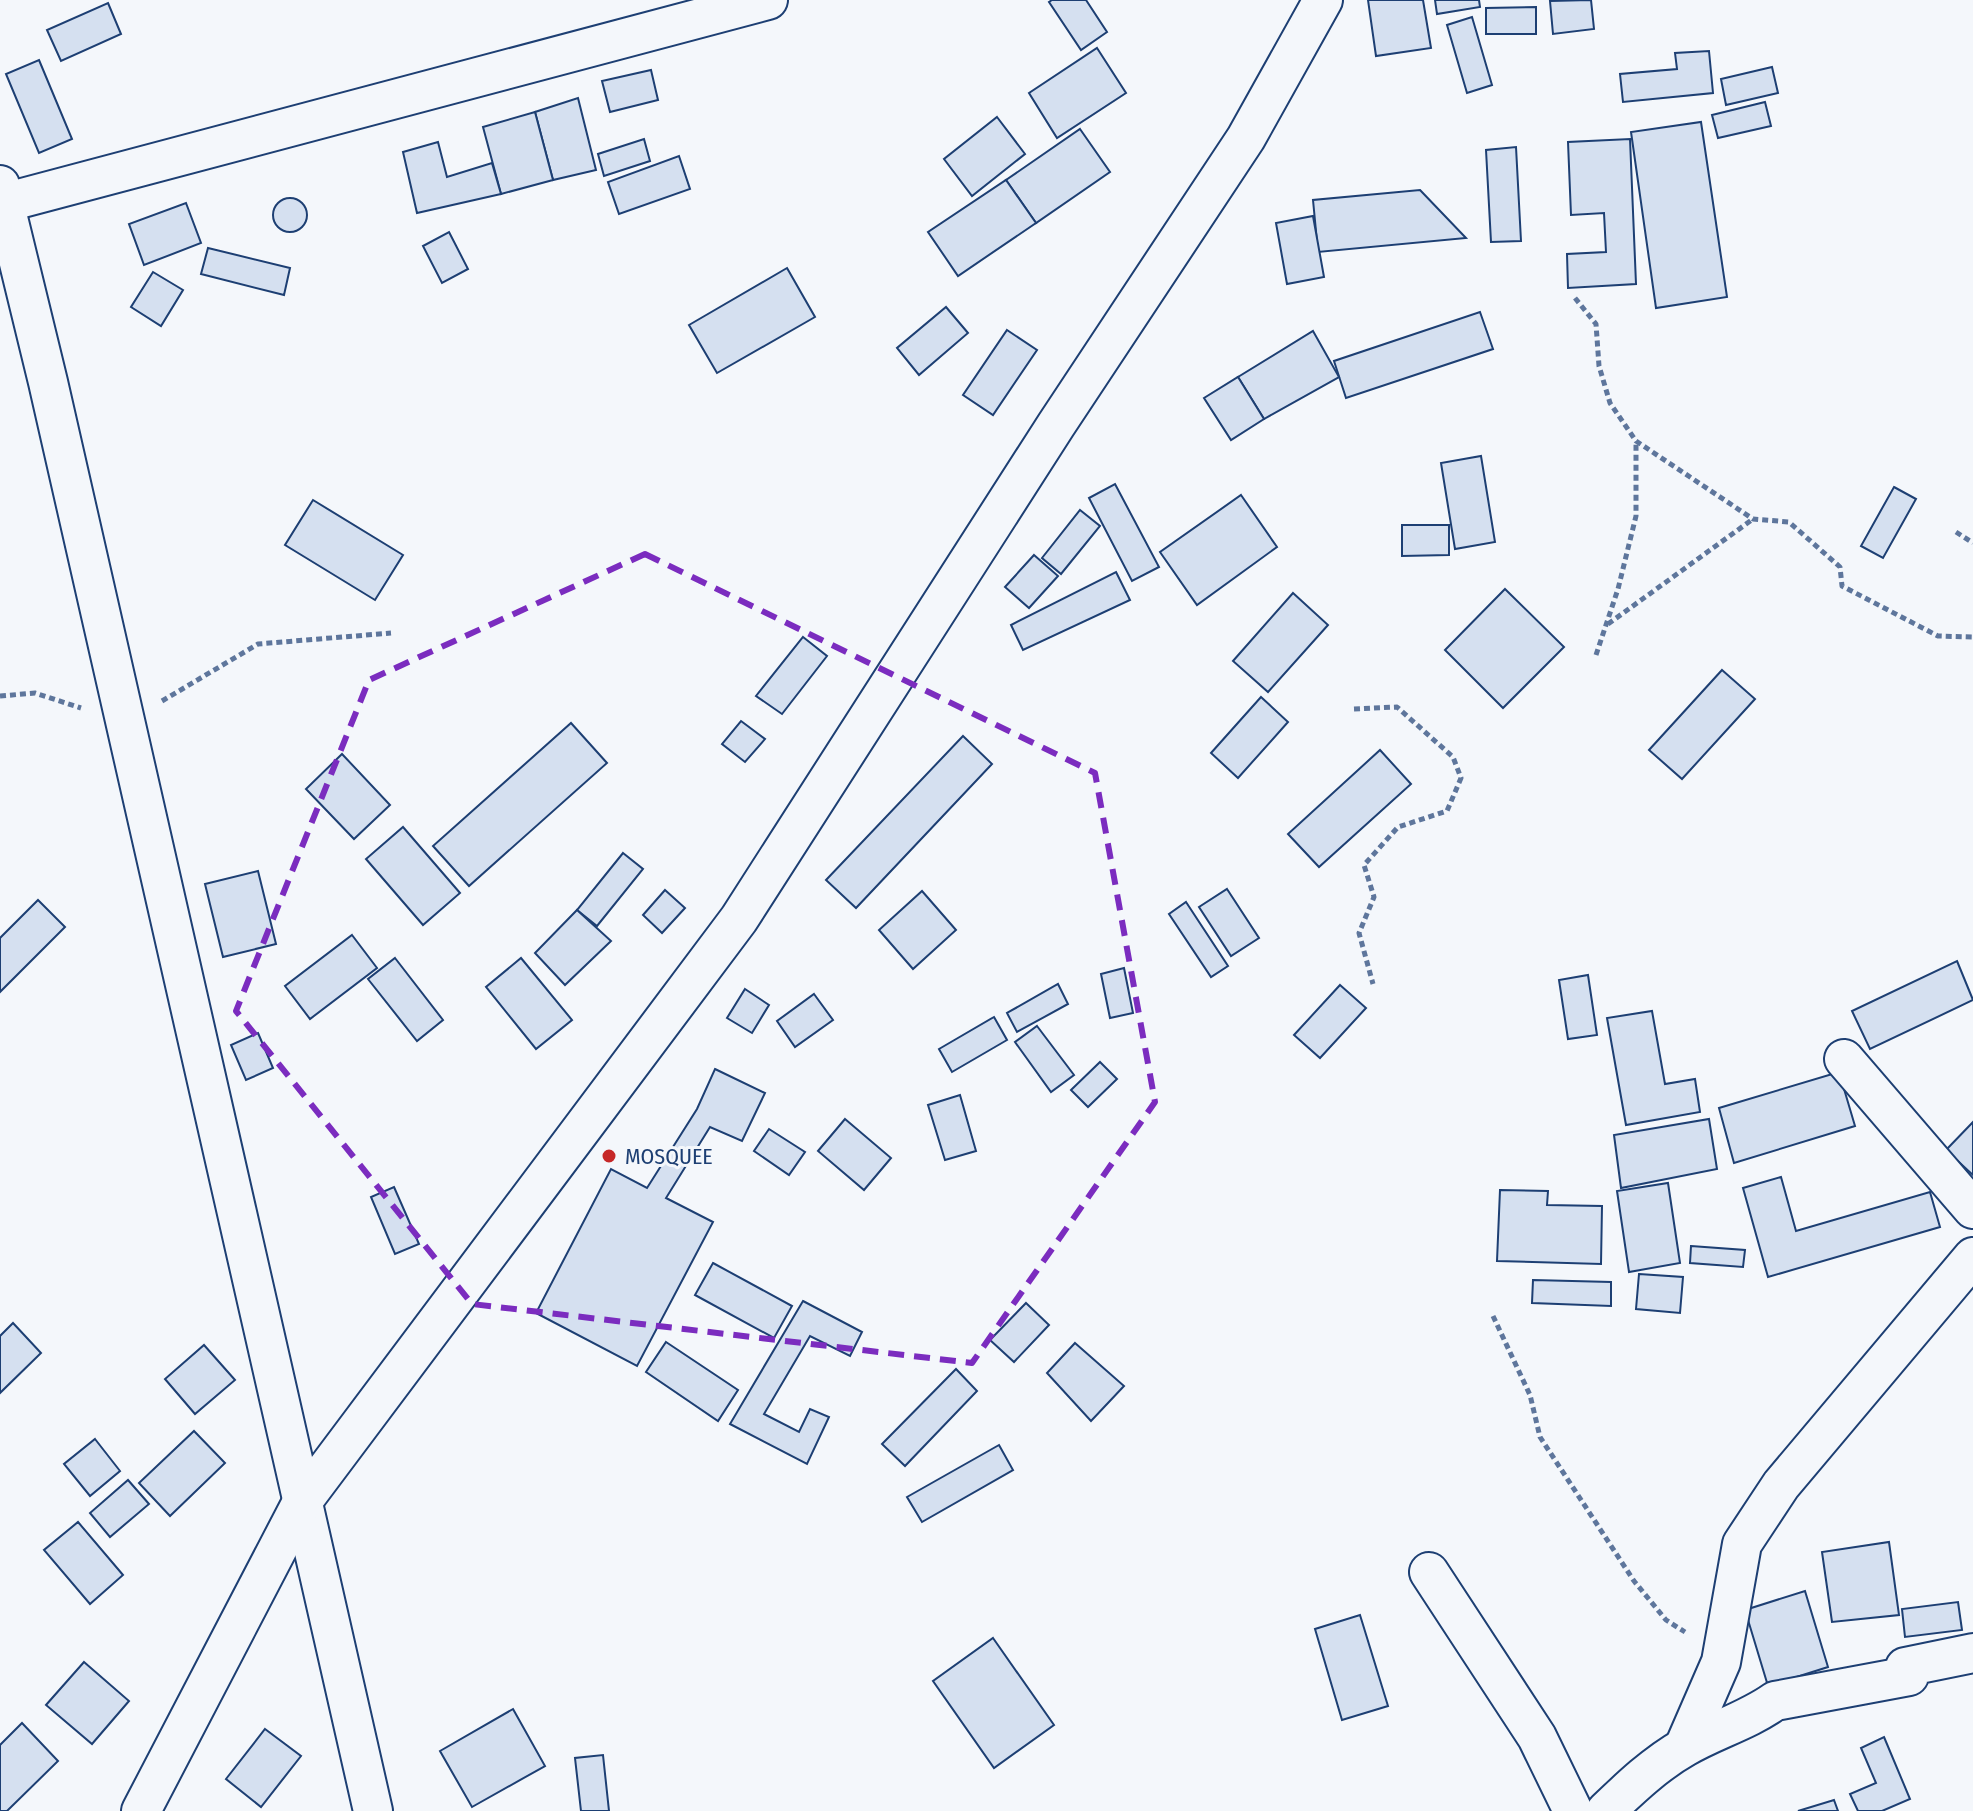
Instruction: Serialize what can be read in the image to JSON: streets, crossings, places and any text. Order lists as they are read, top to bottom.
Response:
{
  "places": ["MOSQUEE"]
}
